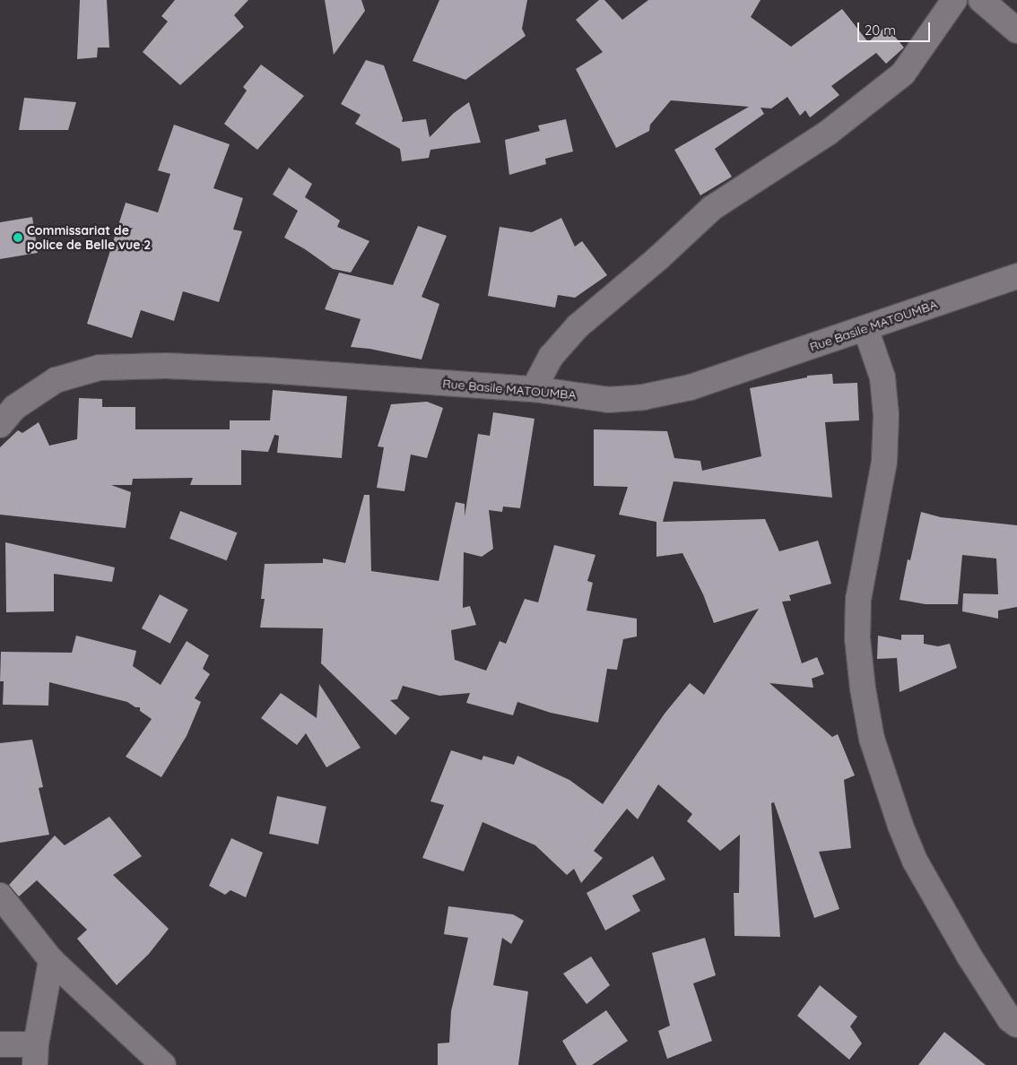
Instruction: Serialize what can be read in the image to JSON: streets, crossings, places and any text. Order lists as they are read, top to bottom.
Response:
{
  "streets": {
    "street": ["Rue Basile MATOUMBA"]
  },
  "places": ["Commissariat de police de Belle vue 2"],
  "scale_bar": "20 m"
}
